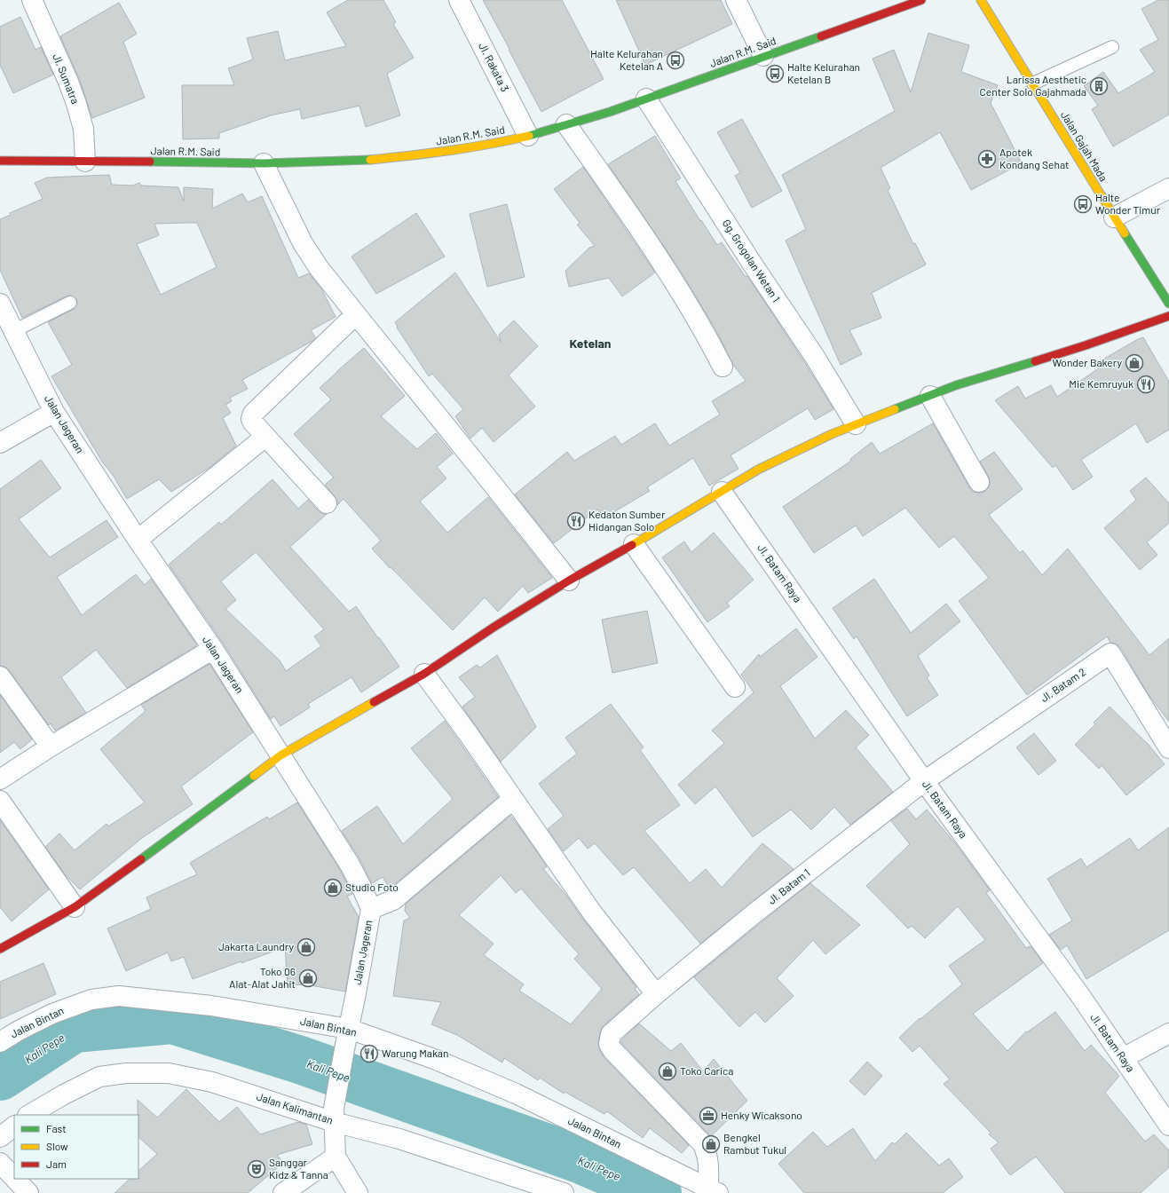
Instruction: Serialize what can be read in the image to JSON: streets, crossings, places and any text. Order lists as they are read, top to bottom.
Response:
{
  "streets": {
    "street": [
      "Jalan R.M. Said",
      "Jl. Rakata 3",
      "Jl. Sumatra",
      "Jalan Gajah Mada",
      "Gg. Grogolan Wetan 1",
      "Jalan Jageran",
      "Jl. Batam Raya",
      "Jl. Batam 2",
      "Jl. Batam 1",
      "Jalan Bintan",
      "Jalan Kalimantan"
    ]
  },
  "crossings": [
    ["Jalan R.M. Said", "Jl. Rakata 3"],
    ["Jalan R.M. Said", "Jl. Sumatra"],
    ["Jalan R.M. Said", "Gg. Grogolan Wetan 1"],
    ["Jalan Jageran", "Jalan Bintan"],
    ["Jalan Jageran", "Jalan Kalimantan"],
    ["Jl. Batam Raya", "Jl. Batam 2"],
    ["Jl. Batam Raya", "Jl. Batam 1"],
    ["Jl. Batam 2", "Jl. Batam 1"],
    ["Jl. Batam 1", "Jalan Bintan"]
  ],
  "districts": ["Ketelan"],
  "water": ["Kali Pepe"],
  "places": {
    "bus stop": ["Halte Kelurahan Ketelan A", "Halte Kelurahan Ketelan B", "Halte Wonder Timur"],
    "building": ["Larissa Aesthetic Center Solo Gajahmada"],
    "pharmacy": ["Apotek Kondang Sehat"],
    "shop": [
      "Wonder Bakery",
      "Studio Foto",
      "Jakarta Laundry",
      "Toko 06 Alat-Alat Jahit",
      "Toko Carica",
      "Bengkel Rambut Tukul"
    ],
    "restaurant": ["Mie Kemruyuk", "Kedaton Sumber Hidangan Solo", "Warung Makan"],
    "office": ["Henky Wicaksono"],
    "theatre": ["Sanggar Kidz & Tanna"]
  },
  "legend": ["Fast", "Slow", "Jam"]
}
